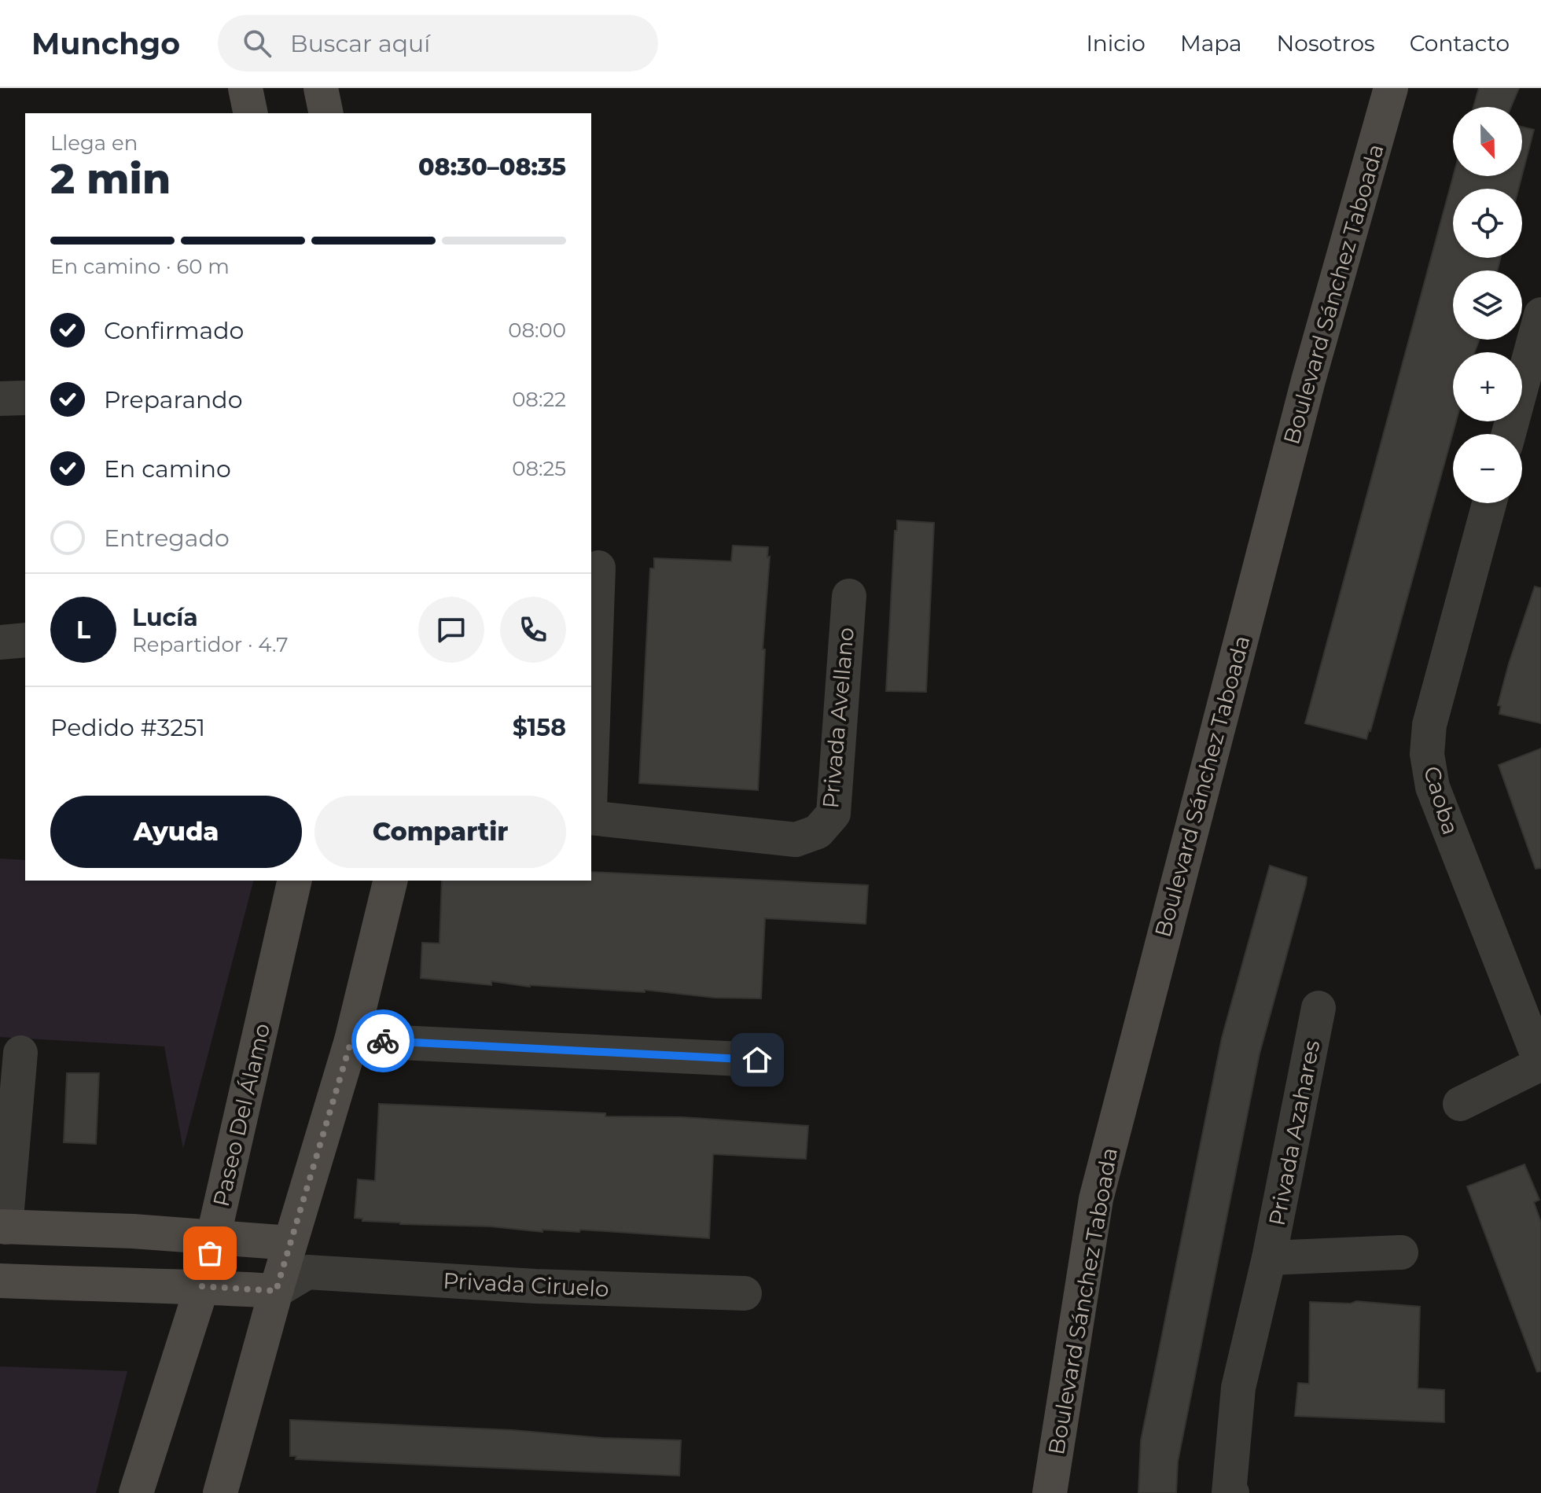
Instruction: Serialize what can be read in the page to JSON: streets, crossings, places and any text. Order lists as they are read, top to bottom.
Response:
{
  "streets": {
    "street": [
      "Boulevard Sánchez Taboada",
      "Privada Avellano",
      "Caoba",
      "Paseo Del Álamo",
      "Privada Azahares",
      "Privada Ciruelo"
    ]
  },
  "north": "bottom",
  "page": {
    "header": "Munchgo",
    "search": "Buscar aquí",
    "nav": [
      "Inicio",
      "Mapa",
      "Nosotros",
      "Contacto"
    ],
    "map_buttons": ["+", "−"],
    "heading": ["2 min", "Llega en", "08:30–08:35"],
    "panel": [
      "Lucía",
      "Repartidor · 4.7",
      "Pedido #3251",
      "$158"
    ],
    "bar": "En camino · 60 m",
    "list": [
      ["Confirmado", "08:00"],
      ["Preparando", "08:22"],
      ["En camino", "08:25"],
      "Entregado"
    ],
    "round": "L",
    "buttons": ["Ayuda", "Compartir"]
  }
}
